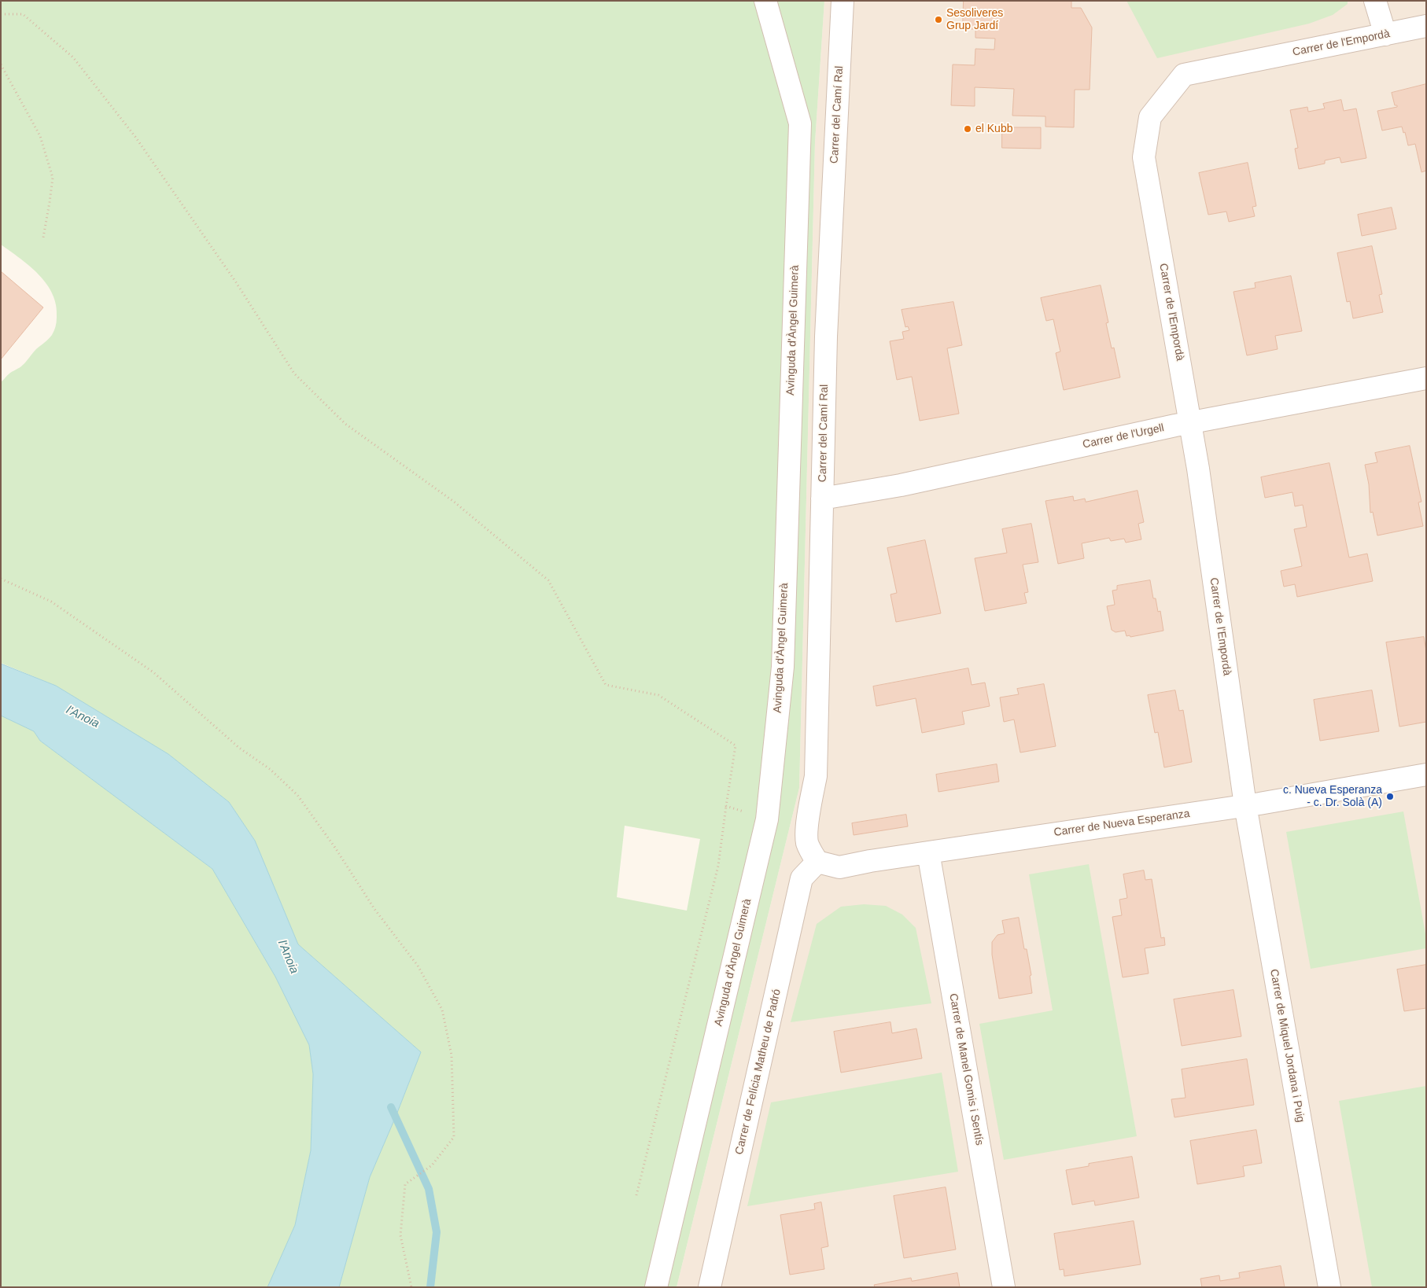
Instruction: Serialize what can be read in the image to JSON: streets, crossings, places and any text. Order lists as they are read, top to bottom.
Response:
{
  "streets": {
    "street": [
      "Carrer de l'Empordà",
      "Carrer del Camí Ral",
      "Avinguda d'Àngel Guimerà",
      "Carrer de l'Urgell",
      "Carrer de Nueva Esperanza",
      "Carrer de Miquel Jordana i Puig",
      "Carrer de Manel Gomis i Sentís",
      "Carrer de Felícia Matheu de Padró"
    ]
  },
  "crossings": [
    ["Carrer de l'Empordà", "Carrer de l'Urgell"],
    ["Carrer de l'Empordà", "Carrer de Nueva Esperanza"],
    ["Carrer de l'Empordà", "Carrer de Miquel Jordana i Puig"],
    ["Carrer del Camí Ral", "Carrer de l'Urgell"],
    ["Carrer del Camí Ral", "Carrer de Nueva Esperanza"],
    ["Carrer del Camí Ral", "Carrer de Felícia Matheu de Padró"],
    ["Carrer de Nueva Esperanza", "Carrer de Miquel Jordana i Puig"],
    ["Carrer de Nueva Esperanza", "Carrer de Manel Gomis i Sentís"],
    ["Carrer de Nueva Esperanza", "Carrer de Felícia Matheu de Padró"]
  ],
  "water": ["l'Anoia"],
  "places": ["Sesoliveres Grup Jardí", "el Kubb", "c. Nueva Esperanza - c. Dr. Solà (A)"]
}
